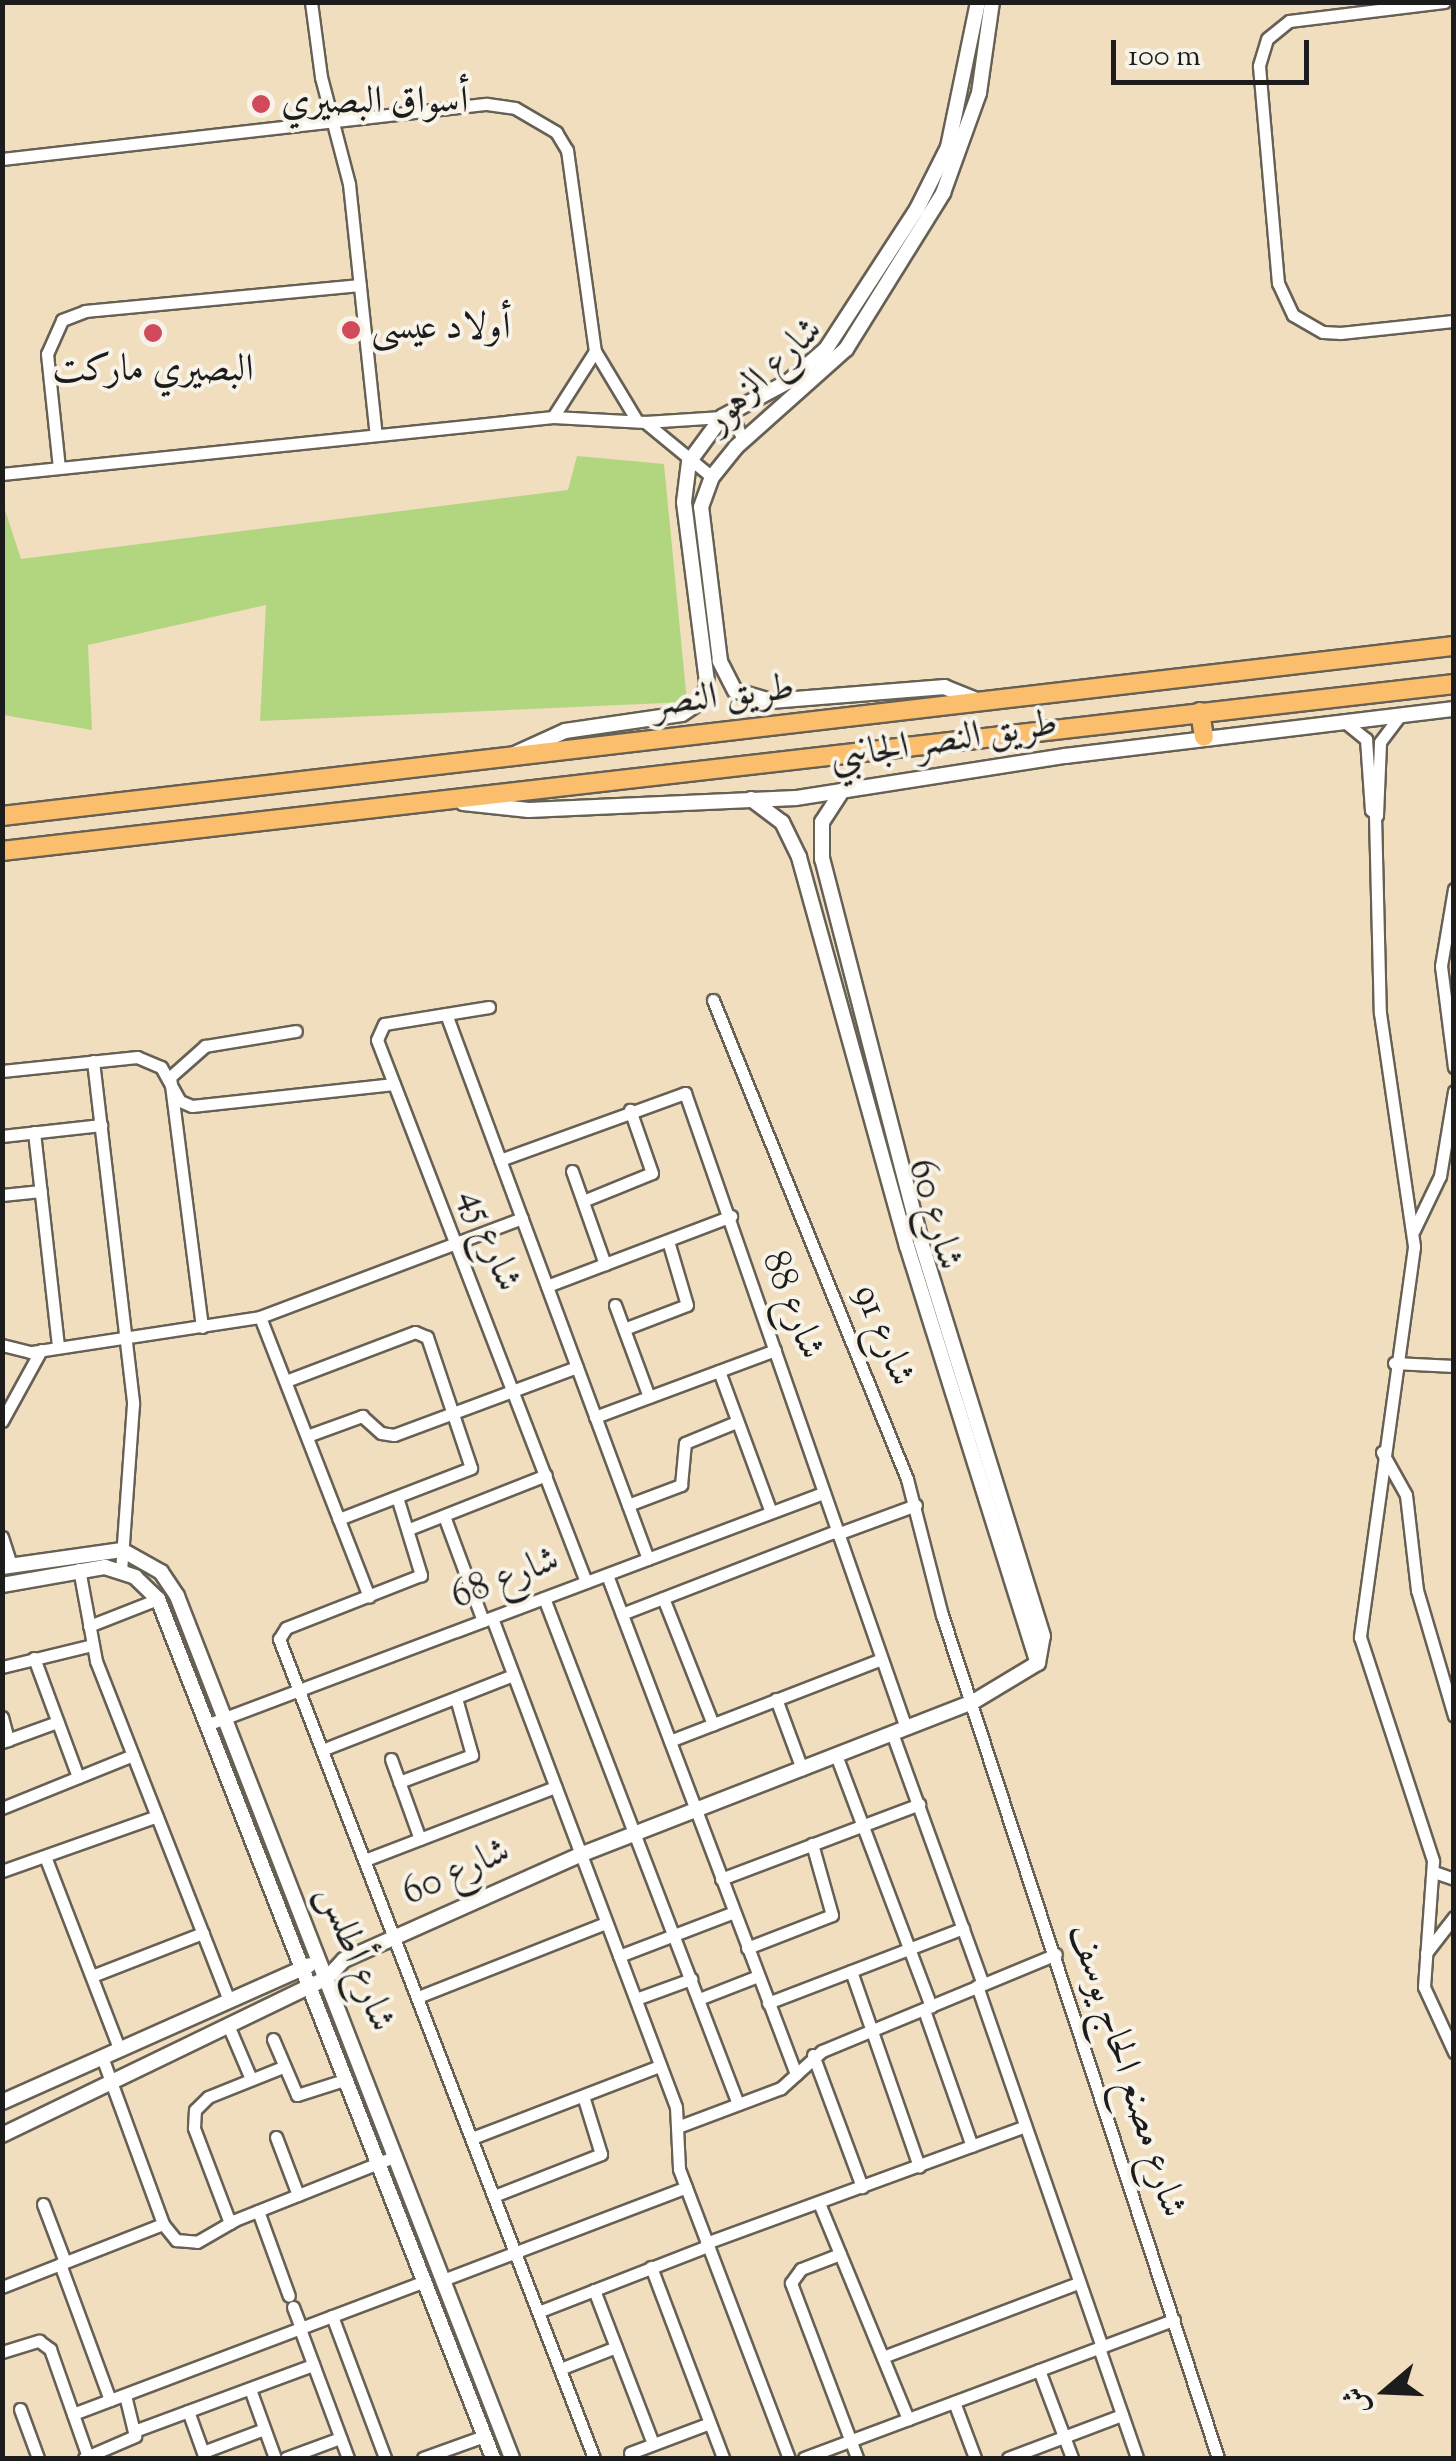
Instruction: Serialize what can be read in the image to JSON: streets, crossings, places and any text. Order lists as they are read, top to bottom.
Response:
{
  "streets": {
    "highway": ["طريق النصر"],
    "street": [
      "شارع الزهور",
      "طريق النصر الجانبي",
      "شارع 60",
      "شارع 45",
      "شارع 88",
      "شارع 91",
      "شارع 68",
      "شارع أطلس",
      "شارع مصنع الحاج يوسف"
    ]
  },
  "crossings": [
    ["شارع الزهور", "طريق النصر"],
    ["طريق النصر", "طريق النصر الجانبي"],
    ["طريق النصر الجانبي", "شارع 60"],
    ["شارع 60", "شارع 88"],
    ["شارع 60", "شارع 91"],
    ["شارع 60", "شارع أطلس"],
    ["شارع 60", "شارع مصنع الحاج يوسف"],
    ["شارع 45", "شارع 68"],
    ["شارع 88", "شارع 68"],
    ["شارع 91", "شارع مصنع الحاج يوسف"],
    ["شارع 68", "شارع أطلس"]
  ],
  "places": ["أسواق البصيري", "أولاد عيسى", "البصيري ماركت"],
  "scale_bar": "100 m",
  "north": "left"
}
